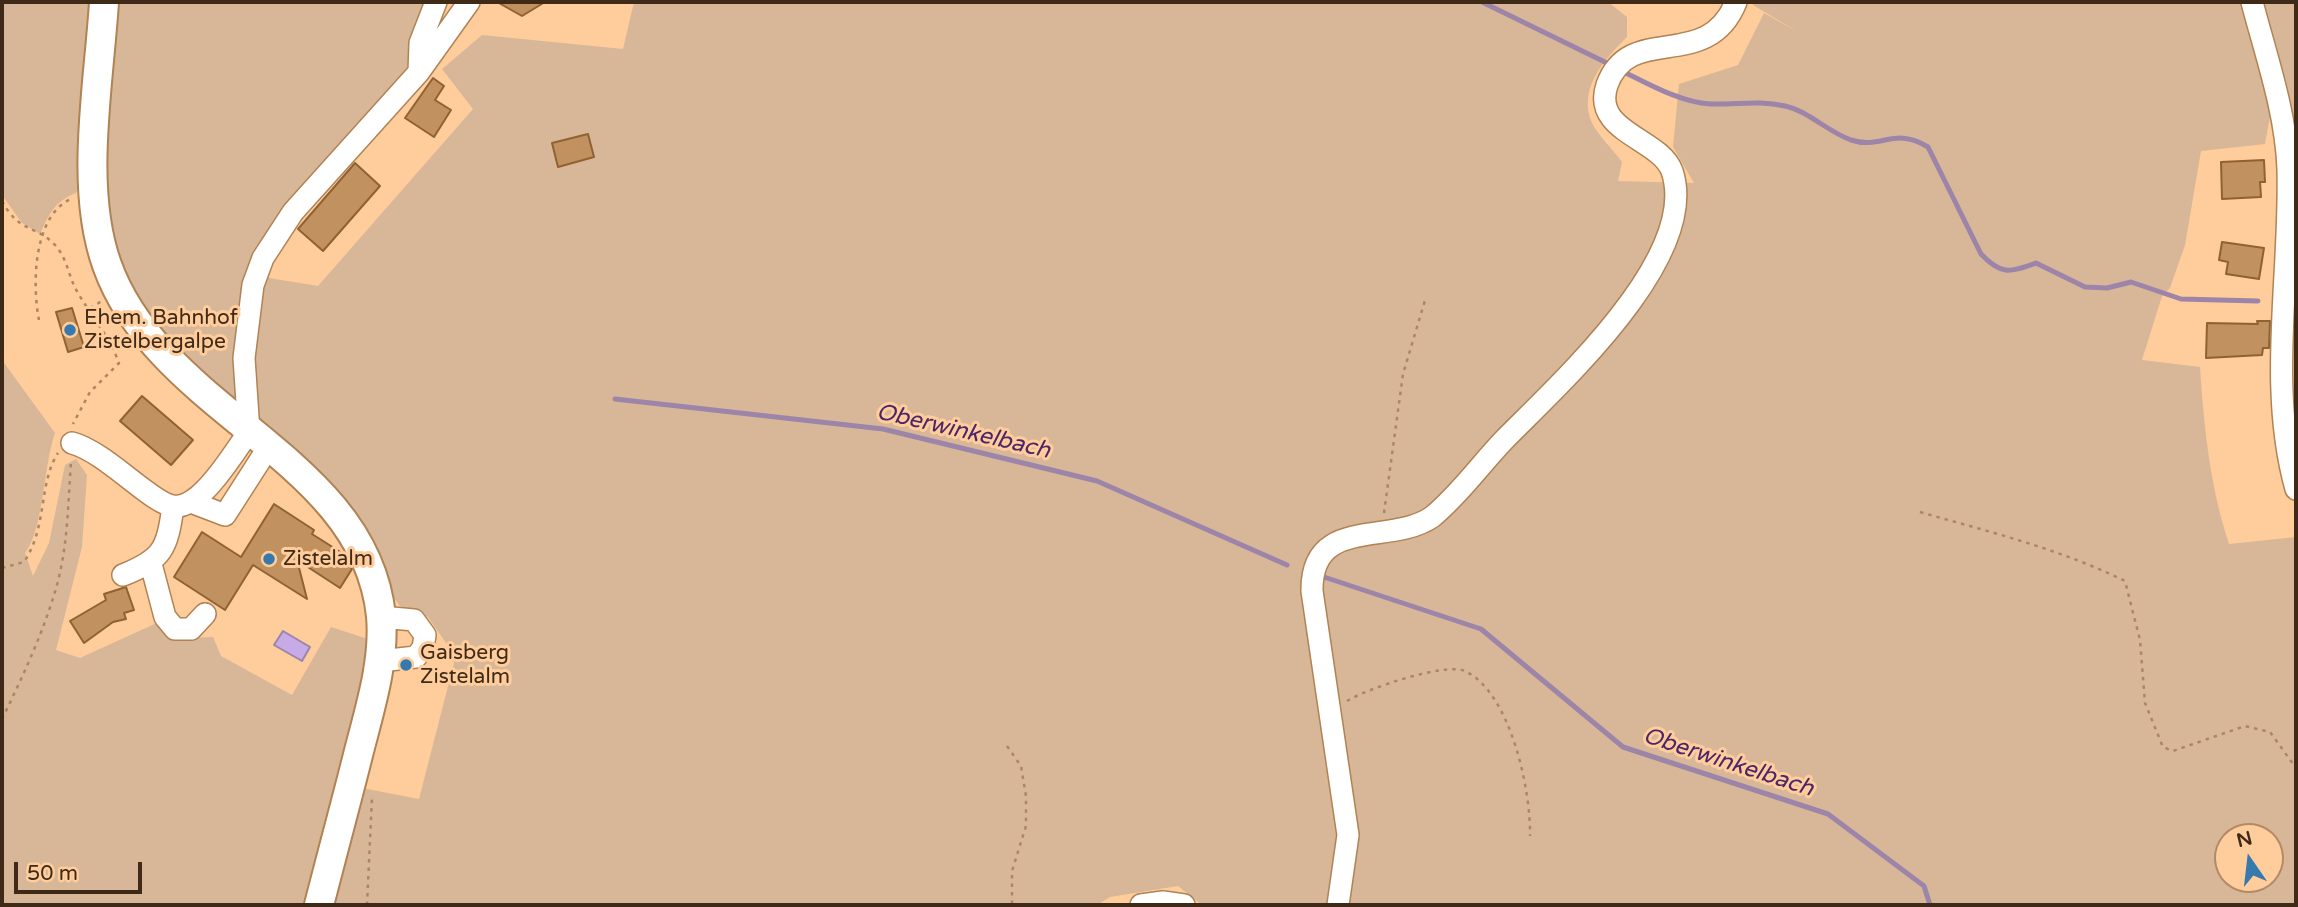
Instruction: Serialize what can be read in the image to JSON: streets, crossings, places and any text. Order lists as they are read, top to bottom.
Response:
{
  "water": ["Oberwinkelbach"],
  "places": ["Ehem. Bahnhof Zistelbergalpe", "Zistelalm", "Gaisberg Zistelalm"],
  "scale_bar": "50 m",
  "north": "top"
}
